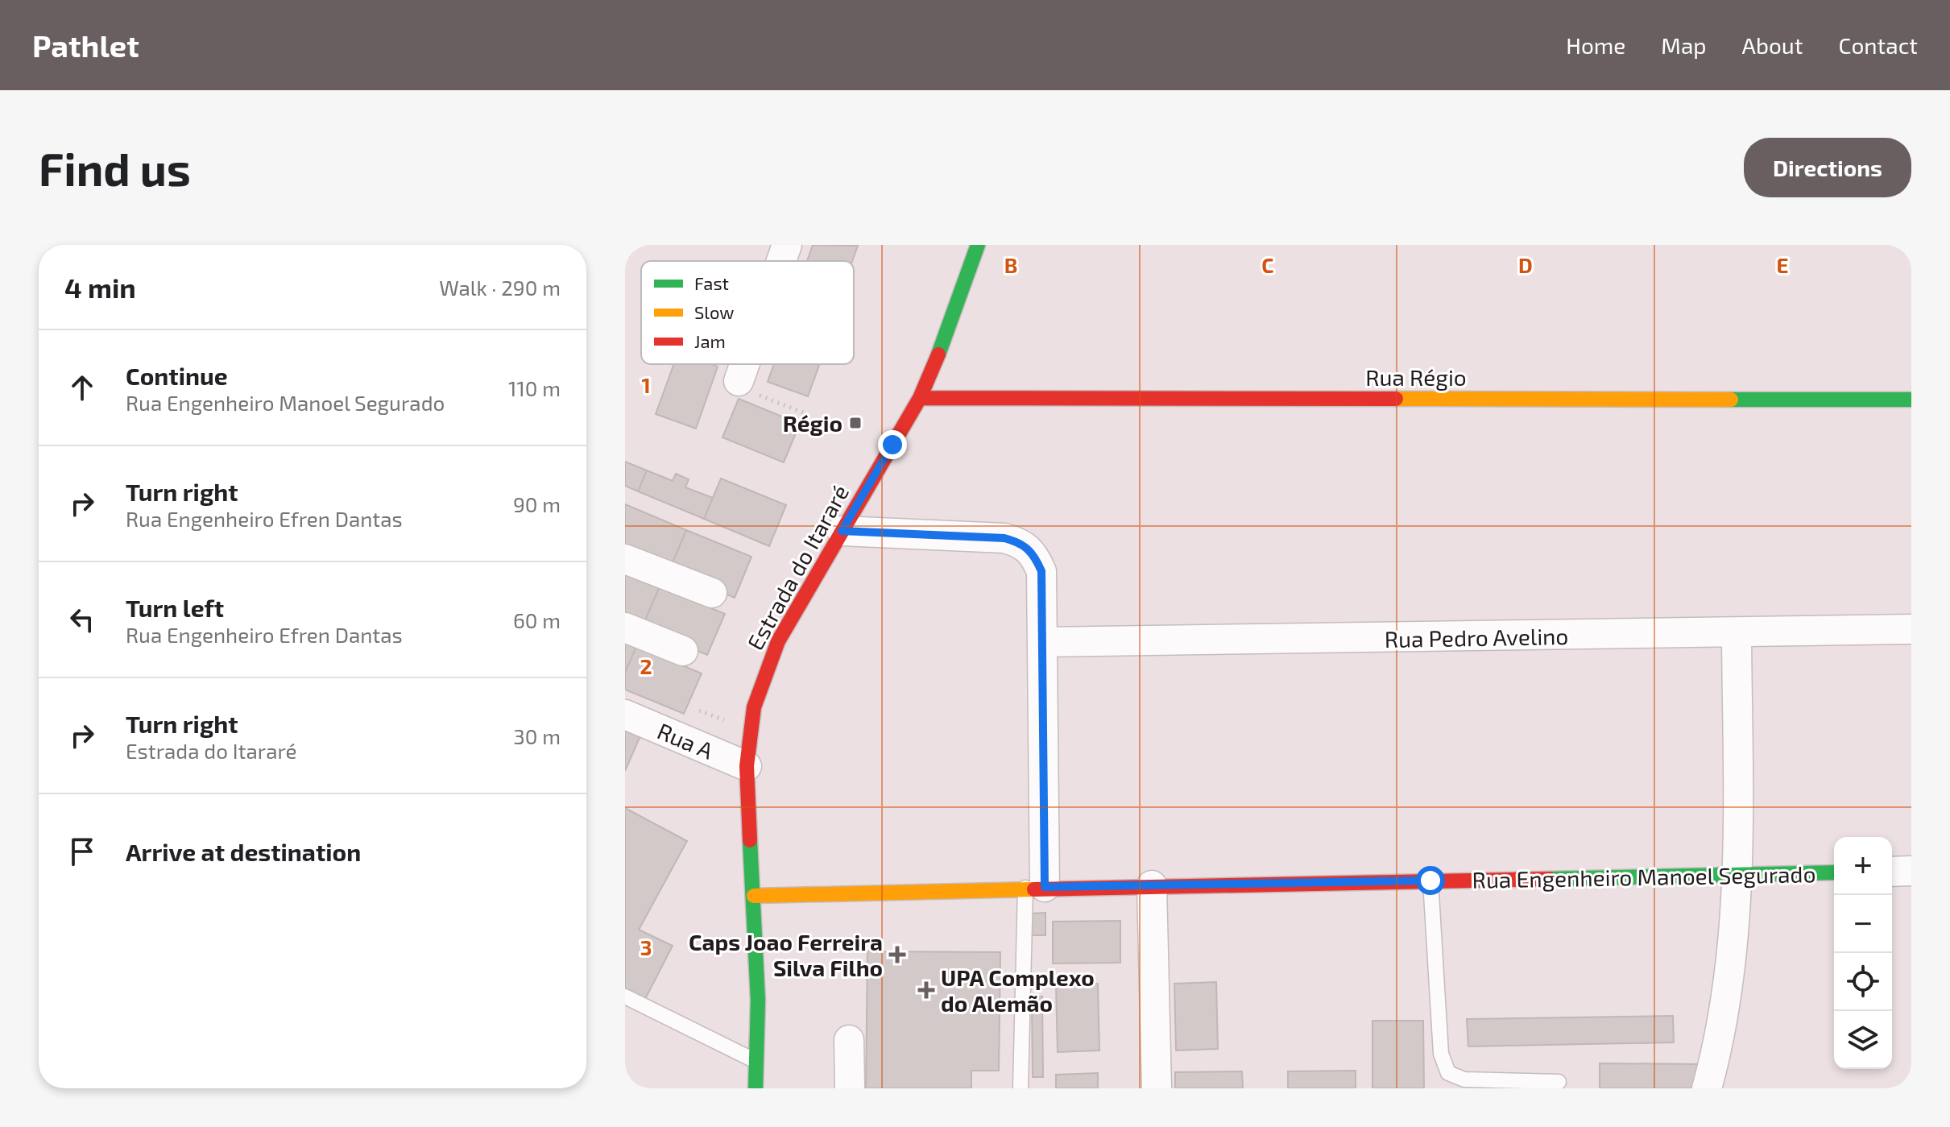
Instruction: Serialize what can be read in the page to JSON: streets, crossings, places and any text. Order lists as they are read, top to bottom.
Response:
{
  "streets": {
    "street": [
      "Rua Régio",
      "Estrada do Itararé",
      "Rua Pedro Avelino",
      "Rua A",
      "Rua Engenheiro Manoel Segurado"
    ]
  },
  "crossings": [
    ["Rua Régio", "Estrada do Itararé"],
    ["Estrada do Itararé", "Rua A"],
    ["Estrada do Itararé", "Rua Engenheiro Manoel Segurado"]
  ],
  "places": {
    "transit": ["Régio"],
    "health": ["Caps Joao Ferreira Silva Filho", "UPA Complexo do Alemão"]
  },
  "legend": ["Fast", "Slow", "Jam"],
  "page": {
    "header": "Pathlet",
    "nav": [
      "Home",
      "Map",
      "About",
      "Contact"
    ],
    "buttons": "Directions",
    "title": "Find us",
    "heading": ["4 min", "Walk · 290 m"],
    "list": [
      ["Continue", "Rua Engenheiro Manoel Segurado", "110 m"],
      ["Turn right", "Rua Engenheiro Efren Dantas", "90 m"],
      ["Turn left", "Rua Engenheiro Efren Dantas", "60 m"],
      ["Turn right", "Estrada do Itararé", "30 m"],
      "Arrive at destination"
    ],
    "map_buttons": ["+", "−"]
  },
  "grid": {
    "columns": [
      "B",
      "C",
      "D",
      "E"
    ],
    "rows": ["1", "2", "3"]
  }
}
